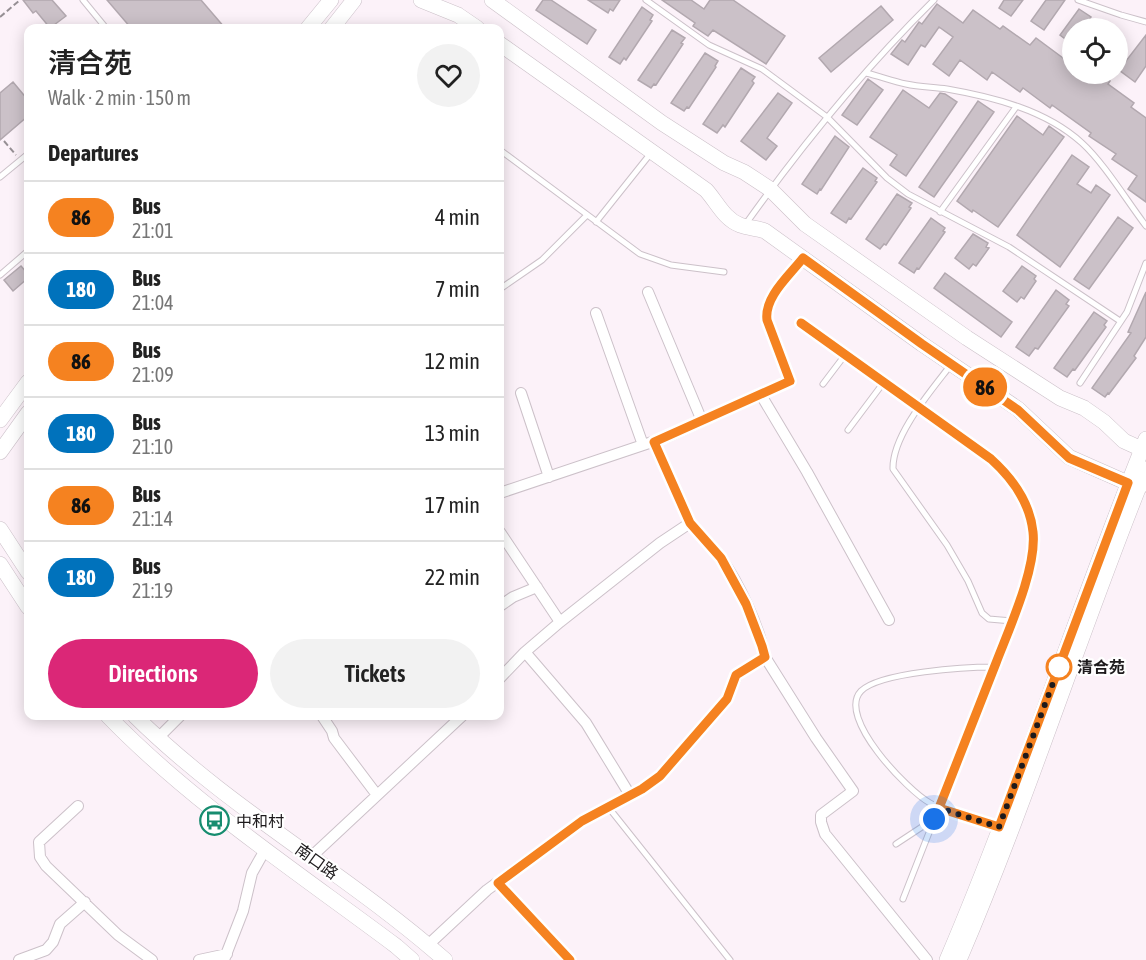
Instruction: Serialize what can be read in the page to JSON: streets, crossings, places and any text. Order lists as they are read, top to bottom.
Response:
{
  "streets": {
    "street": ["南口路"]
  },
  "places": {
    "other": ["清合苑"],
    "bus stop": ["中和村"]
  },
  "lines": ["bus line 86"],
  "page": {
    "on_map": "86",
    "heading": [
      ["清合苑", "Walk · 2 min · 150 m"],
      "Departures"
    ],
    "list": [
      {
        "mark": "86",
        "name": "Bus",
        "note": "21:01",
        "value": "4 min"
      },
      {
        "mark": "180",
        "name": "Bus",
        "note": "21:04",
        "value": "7 min"
      },
      {
        "mark": "86",
        "name": "Bus",
        "note": "21:09",
        "value": "12 min"
      },
      {
        "mark": "180",
        "name": "Bus",
        "note": "21:10",
        "value": "13 min"
      },
      {
        "mark": "86",
        "name": "Bus",
        "note": "21:14",
        "value": "17 min"
      },
      {
        "mark": "180",
        "name": "Bus",
        "note": "21:19",
        "value": "22 min"
      }
    ],
    "buttons": ["Directions", "Tickets"]
  }
}
